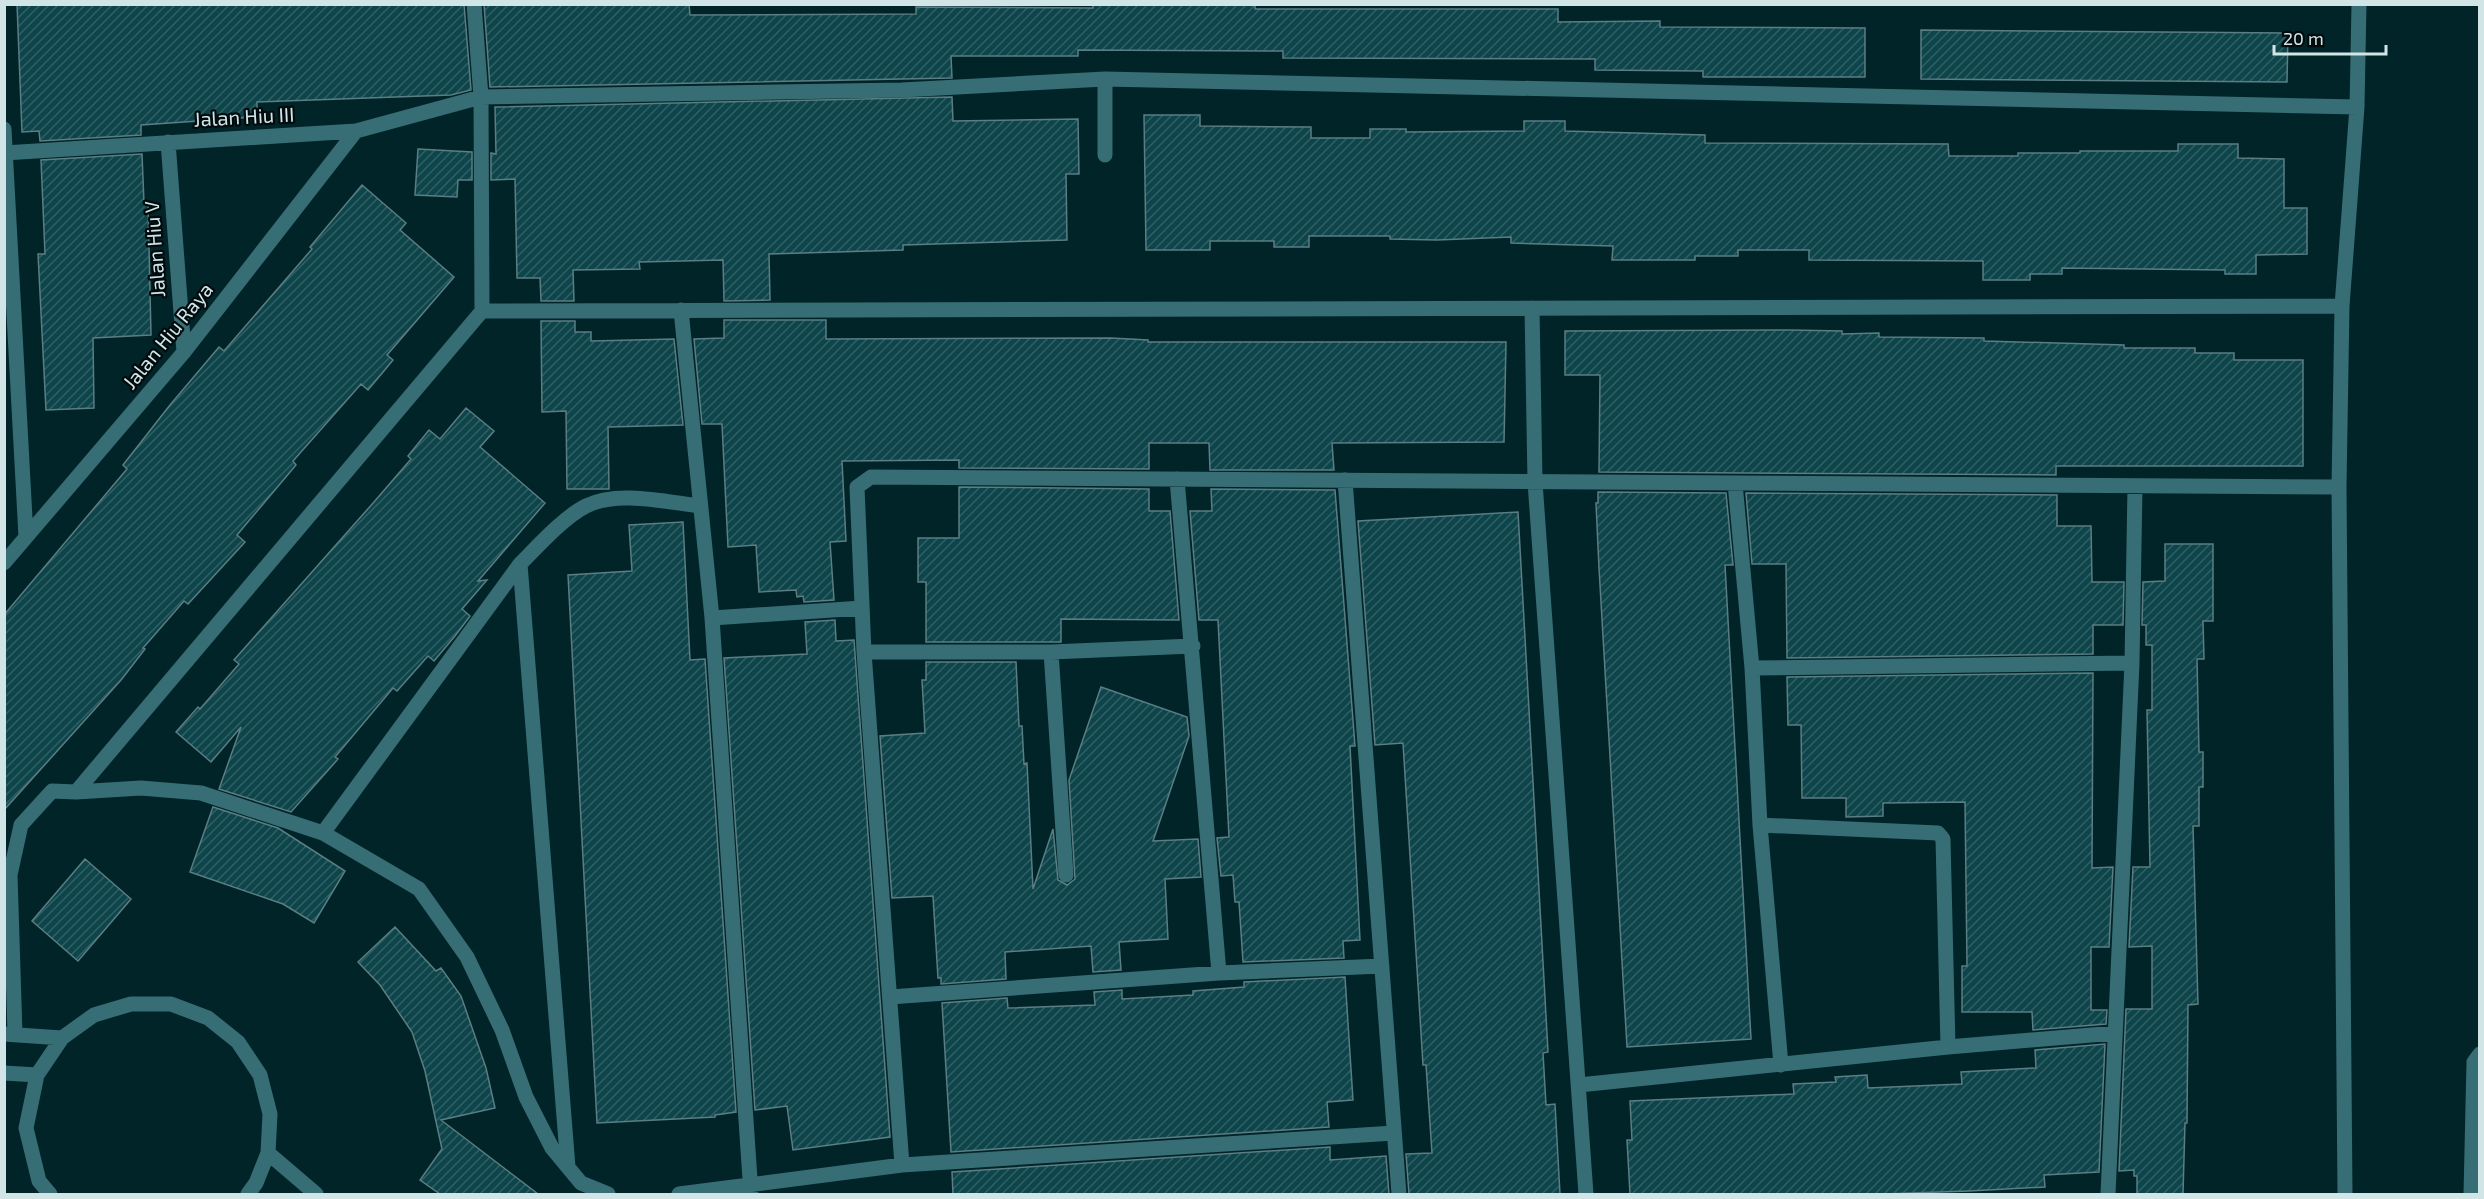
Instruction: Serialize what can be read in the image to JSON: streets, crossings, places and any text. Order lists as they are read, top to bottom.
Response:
{
  "streets": {
    "street": ["Jalan Hiu III", "Jalan Hiu V", "Jalan Hiu Raya"]
  },
  "crossings": [
    ["Jalan Hiu III", "Jalan Hiu V"],
    ["Jalan Hiu III", "Jalan Hiu Raya"],
    ["Jalan Hiu V", "Jalan Hiu Raya"]
  ],
  "scale_bar": "20 m"
}
